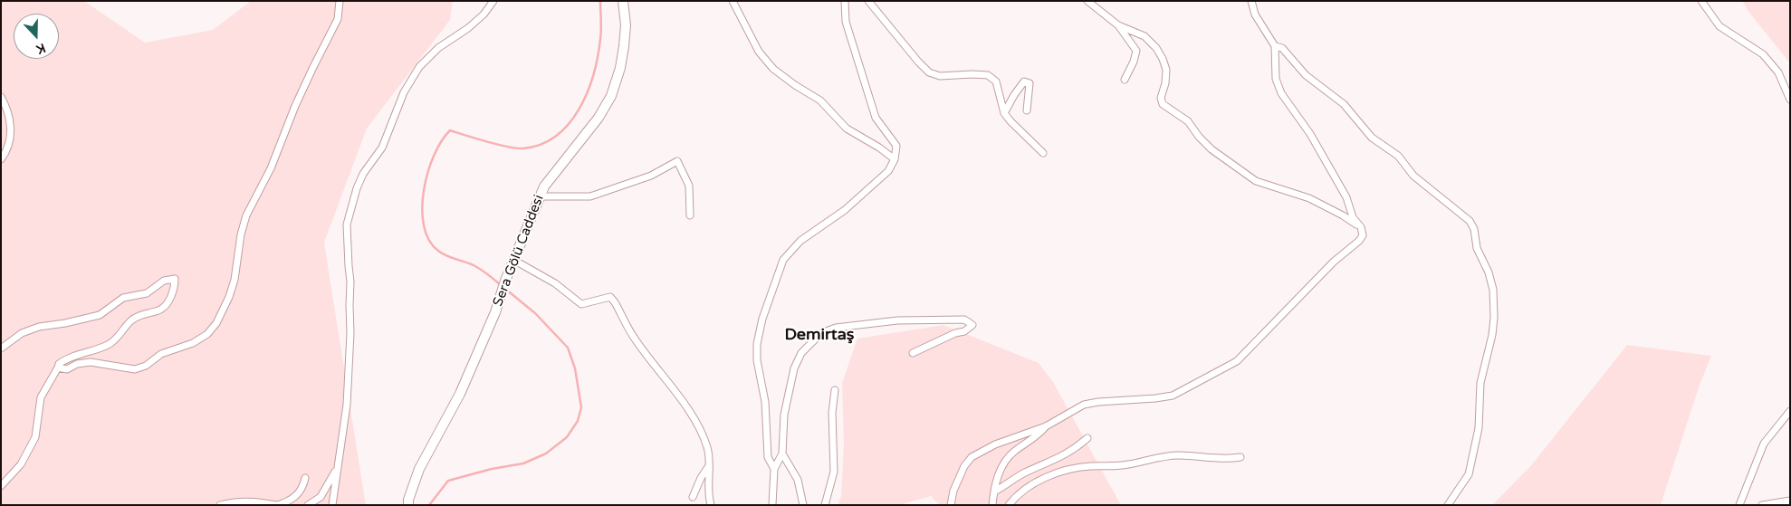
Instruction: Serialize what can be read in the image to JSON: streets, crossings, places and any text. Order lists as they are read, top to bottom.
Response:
{
  "streets": {
    "main road": ["Sera Gölü Caddesi"]
  },
  "districts": ["Demirtaş"],
  "north": "bottom"
}
